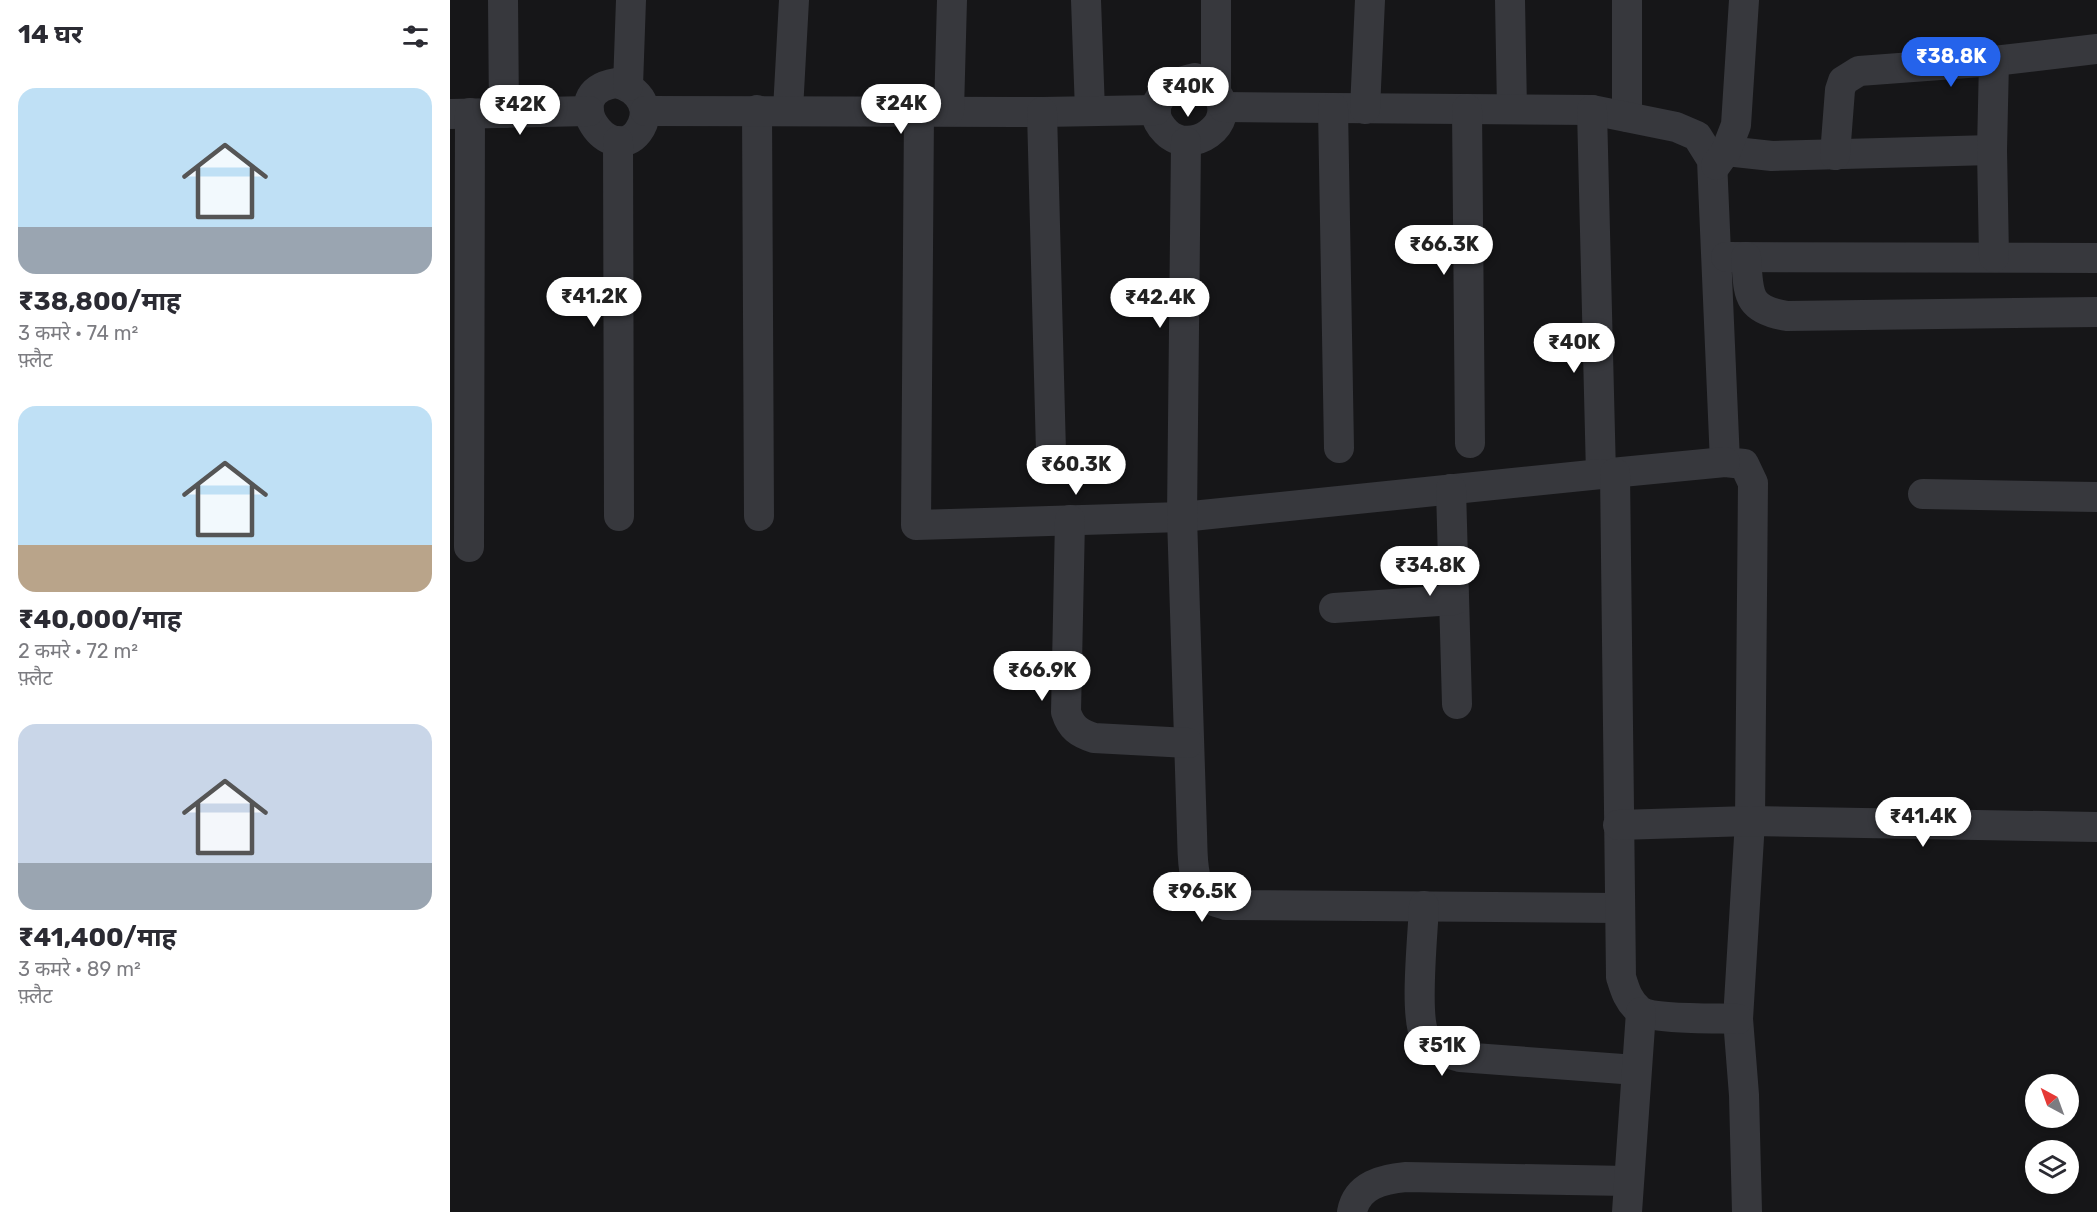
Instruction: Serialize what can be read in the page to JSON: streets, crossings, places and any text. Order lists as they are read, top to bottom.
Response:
{
  "north": "top left",
  "page": {
    "heading": "14 घर",
    "price": [
      "₹38.8K",
      "₹40K",
      "₹24K",
      "₹42K",
      "₹66.3K",
      "₹41.2K",
      "₹42.4K",
      "₹40K",
      "₹60.3K",
      "₹34.8K",
      "₹66.9K",
      "₹41.4K",
      "₹96.5K",
      "₹51K"
    ],
    "list": [
      {
        "name": "₹38,800/माह",
        "note": "3 कमरे · 74 m² · फ़्लैट"
      },
      {
        "name": "₹40,000/माह",
        "note": "2 कमरे · 72 m² · फ़्लैट"
      },
      {
        "name": "₹41,400/माह",
        "note": "3 कमरे · 89 m² · फ़्लैट"
      }
    ]
  }
}
